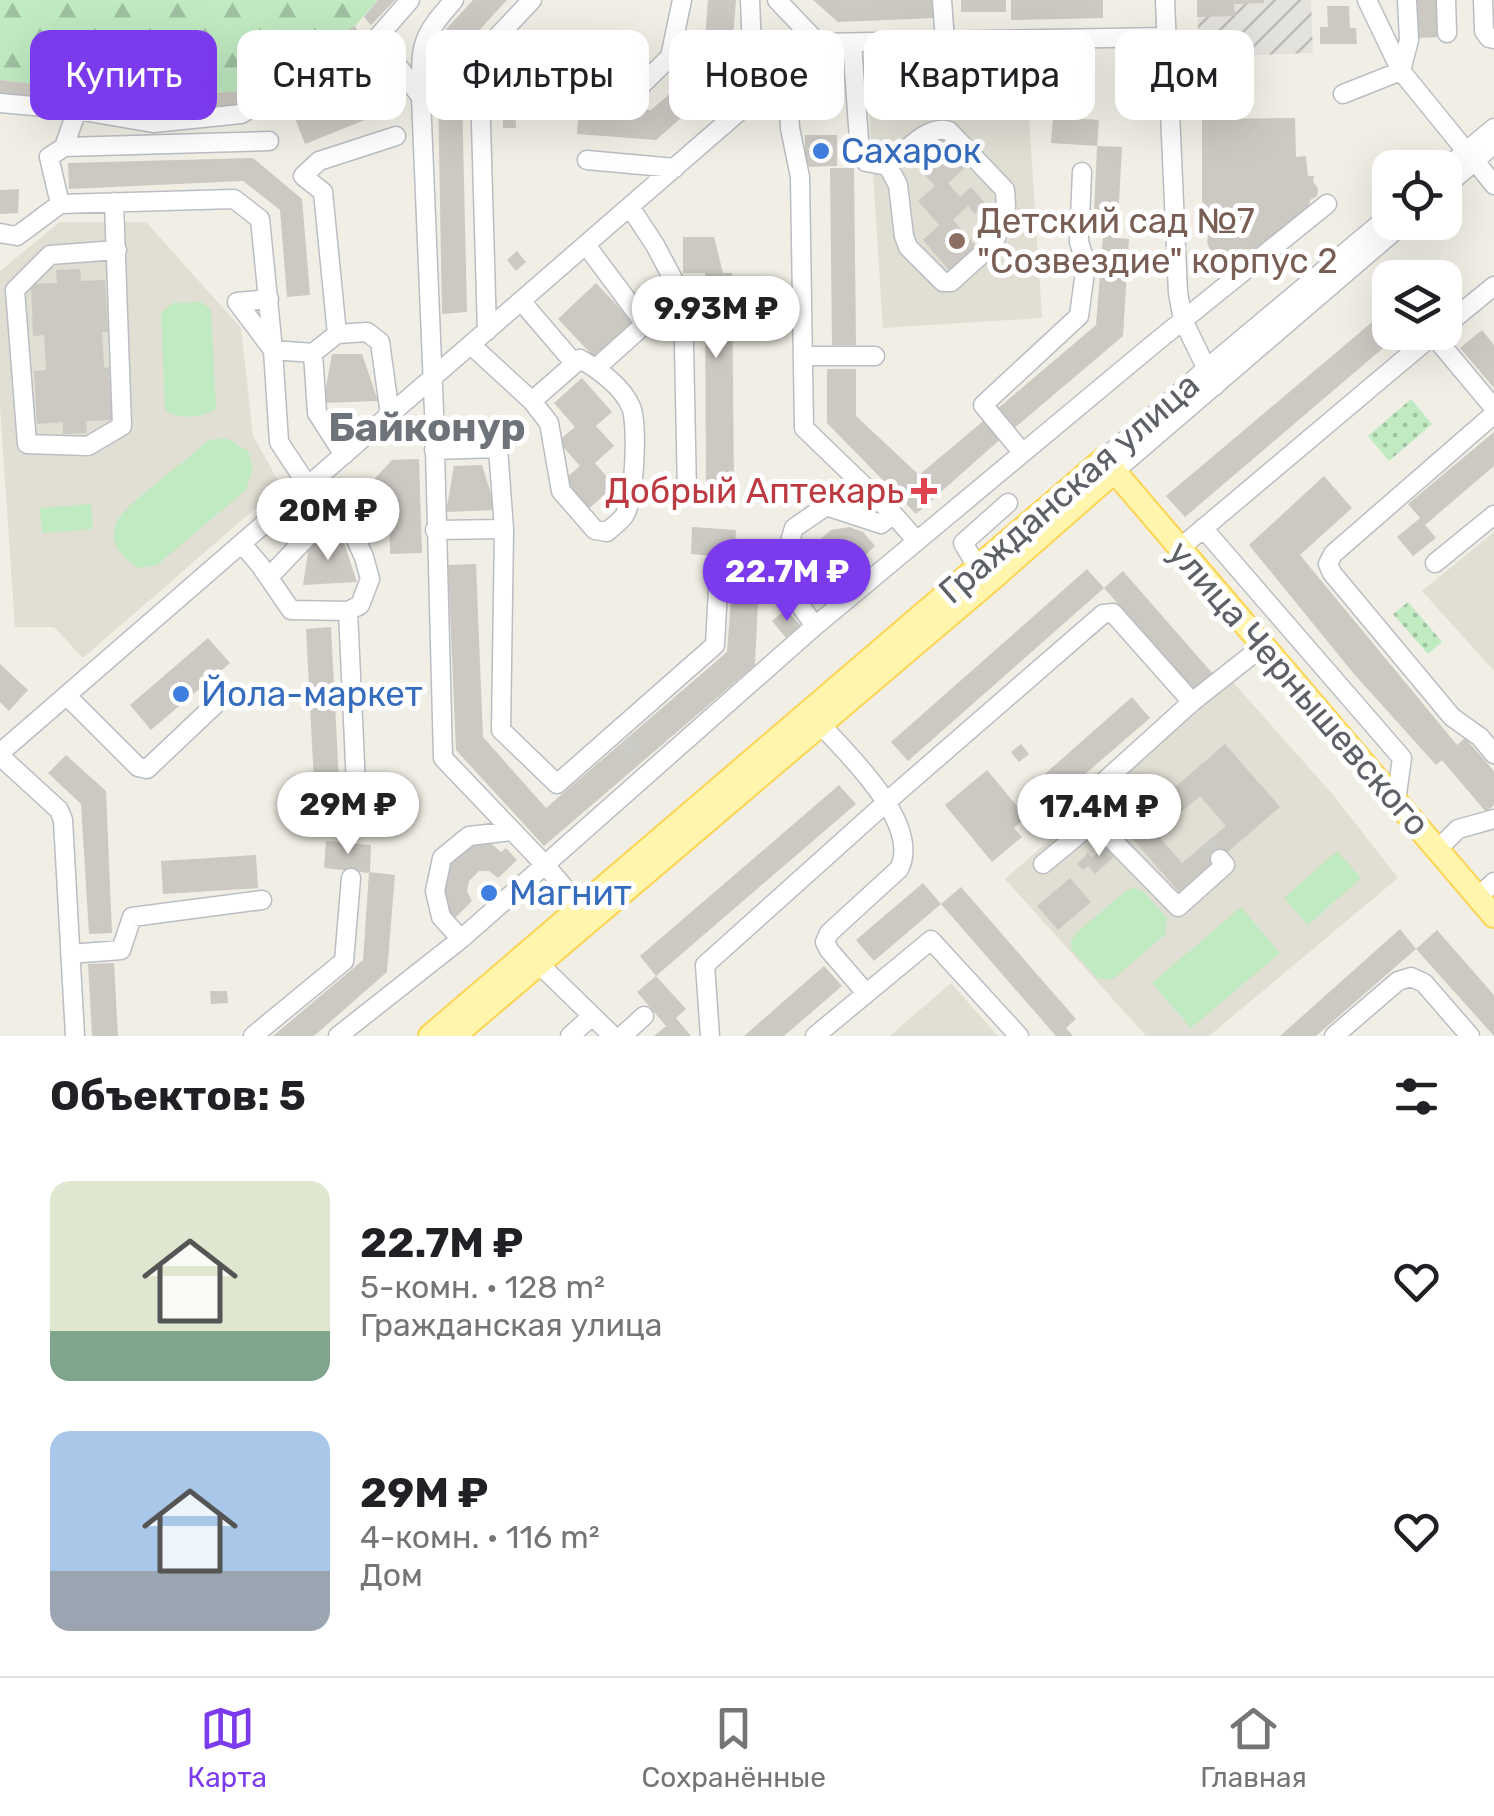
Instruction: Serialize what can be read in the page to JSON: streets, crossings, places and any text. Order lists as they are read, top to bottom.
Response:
{
  "streets": {
    "main road": ["Гражданская улица", "улица Чернышевского"]
  },
  "crossings": [
    ["Гражданская улица", "улица Чернышевского"]
  ],
  "districts": ["Байконур"],
  "places": {
    "other": [
      "Сахарок",
      "Детский сад №7 \"Созвездие\" корпус 2",
      "Йола-маркет",
      "Магнит"
    ],
    "health": ["Добрый Аптекарь"]
  },
  "page": {
    "chip": [
      "Купить",
      "Снять",
      "Фильтры",
      "Новое",
      "Квартира",
      "Дом"
    ],
    "price": [
      "9.93M ₽",
      "20M ₽",
      "22.7M ₽",
      "29M ₽",
      "17.4M ₽"
    ],
    "heading": "Объектов: 5",
    "list": [
      {
        "name": "22.7M ₽",
        "note": "5-комн. · 128 m² · Гражданская улица"
      },
      {
        "name": "29M ₽",
        "note": "4-комн. · 116 m² · Дом"
      }
    ],
    "tabs": ["Карта", "Сохранённые", "Главная"]
  }
}
